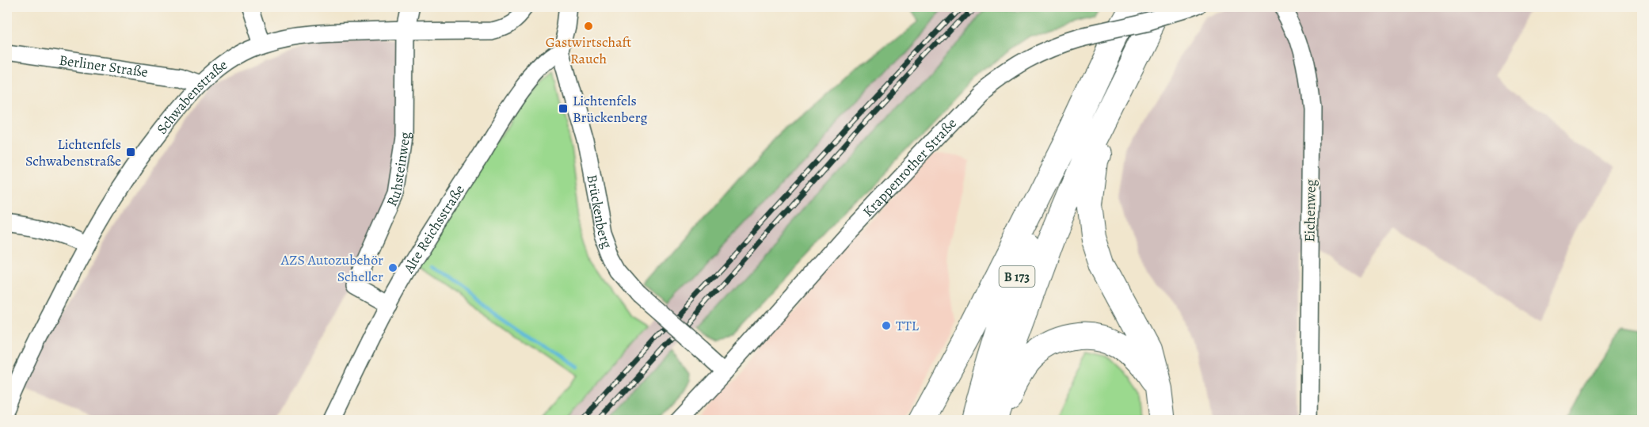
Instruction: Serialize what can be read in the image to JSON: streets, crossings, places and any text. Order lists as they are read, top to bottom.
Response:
{
  "streets": {
    "highway": ["B 173"],
    "street": [
      "Berliner Straße",
      "Schwabenstraße",
      "Krappenrother Straße",
      "Ruhsteinweg",
      "Brückenberg",
      "Eichenweg",
      "Alte Reichsstraße"
    ]
  },
  "crossings": [
    ["Berliner Straße", "Schwabenstraße"],
    ["Schwabenstraße", "Ruhsteinweg"],
    ["Krappenrother Straße", "Brückenberg"],
    ["Ruhsteinweg", "Alte Reichsstraße"],
    ["Brückenberg", "Alte Reichsstraße"]
  ],
  "places": {
    "other": ["Gastwirtschaft Rauch", "AZS Autozubehör Scheller", "TTL"],
    "transit": ["Lichtenfels Brückenberg", "Lichtenfels Schwabenstraße"]
  }
}
